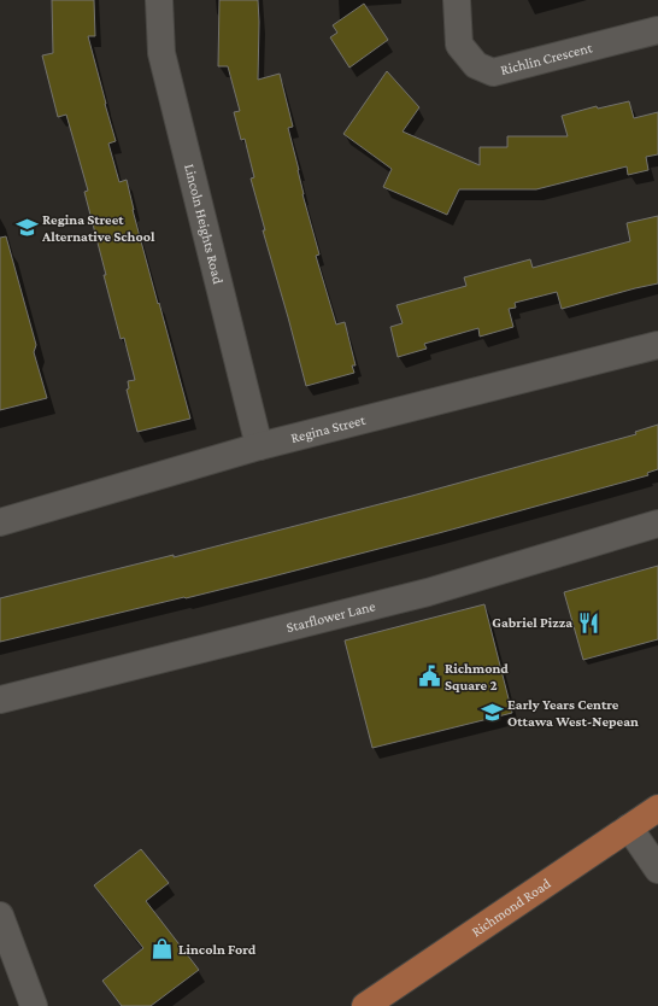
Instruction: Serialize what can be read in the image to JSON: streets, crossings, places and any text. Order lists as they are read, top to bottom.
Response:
{
  "streets": {
    "main road": ["Richmond Road"],
    "street": [
      "Richlin Crescent",
      "Lincoln Heights Road",
      "Regina Street",
      "Starflower Lane"
    ]
  },
  "crossings": [
    ["Lincoln Heights Road", "Regina Street"]
  ],
  "places": {
    "school or university": ["Regina Street Alternative School", "Early Years Centre Ottawa West-Nepean"],
    "restaurant": ["Gabriel Pizza"],
    "public building": ["Richmond Square 2"],
    "shop": ["Lincoln Ford"]
  }
}
